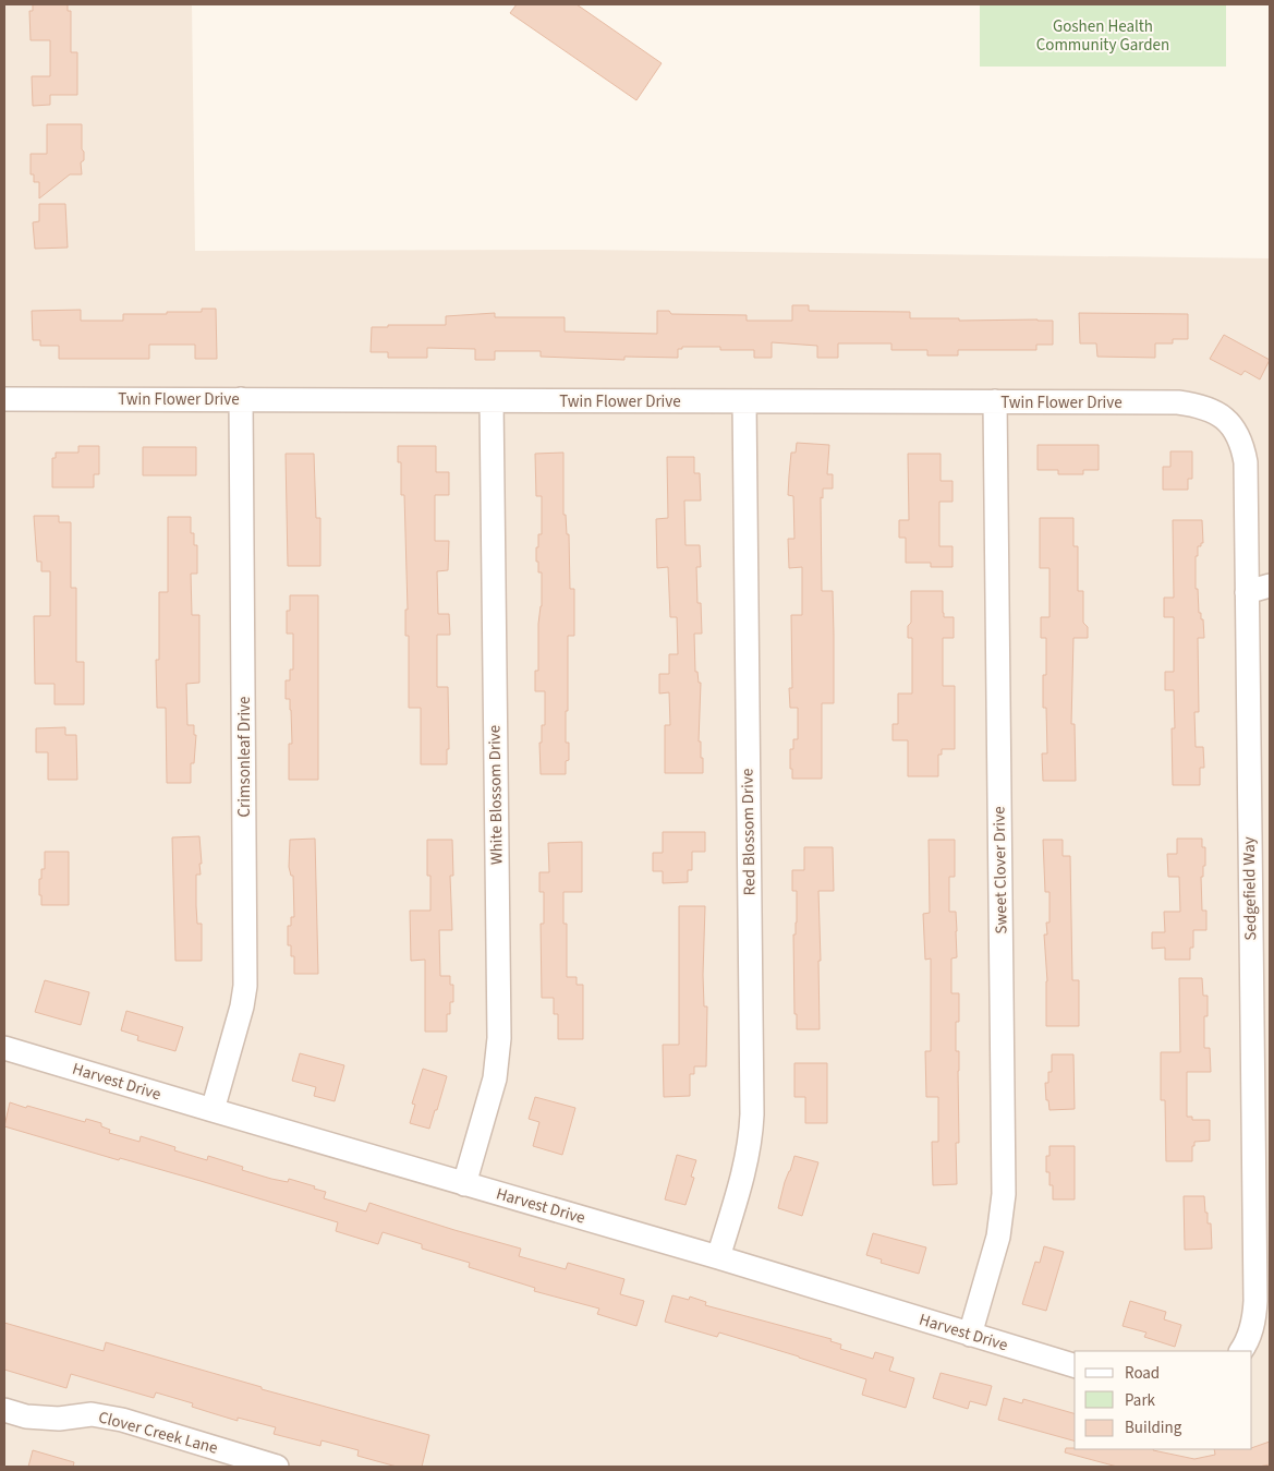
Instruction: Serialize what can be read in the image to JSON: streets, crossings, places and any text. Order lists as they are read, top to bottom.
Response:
{
  "streets": {
    "street": [
      "Twin Flower Drive",
      "Crimsonleaf Drive",
      "White Blossom Drive",
      "Red Blossom Drive",
      "Sweet Clover Drive",
      "Sedgefield Way",
      "Harvest Drive",
      "Clover Creek Lane"
    ]
  },
  "crossings": [
    ["Twin Flower Drive", "Crimsonleaf Drive"],
    ["Twin Flower Drive", "White Blossom Drive"],
    ["Twin Flower Drive", "Red Blossom Drive"],
    ["Twin Flower Drive", "Sweet Clover Drive"],
    ["Twin Flower Drive", "Sedgefield Way"],
    ["Crimsonleaf Drive", "Harvest Drive"],
    ["White Blossom Drive", "Harvest Drive"],
    ["Red Blossom Drive", "Harvest Drive"],
    ["Sweet Clover Drive", "Harvest Drive"]
  ],
  "parks": ["Goshen Health Community Garden"],
  "legend": ["Road", "Park", "Building"]
}
